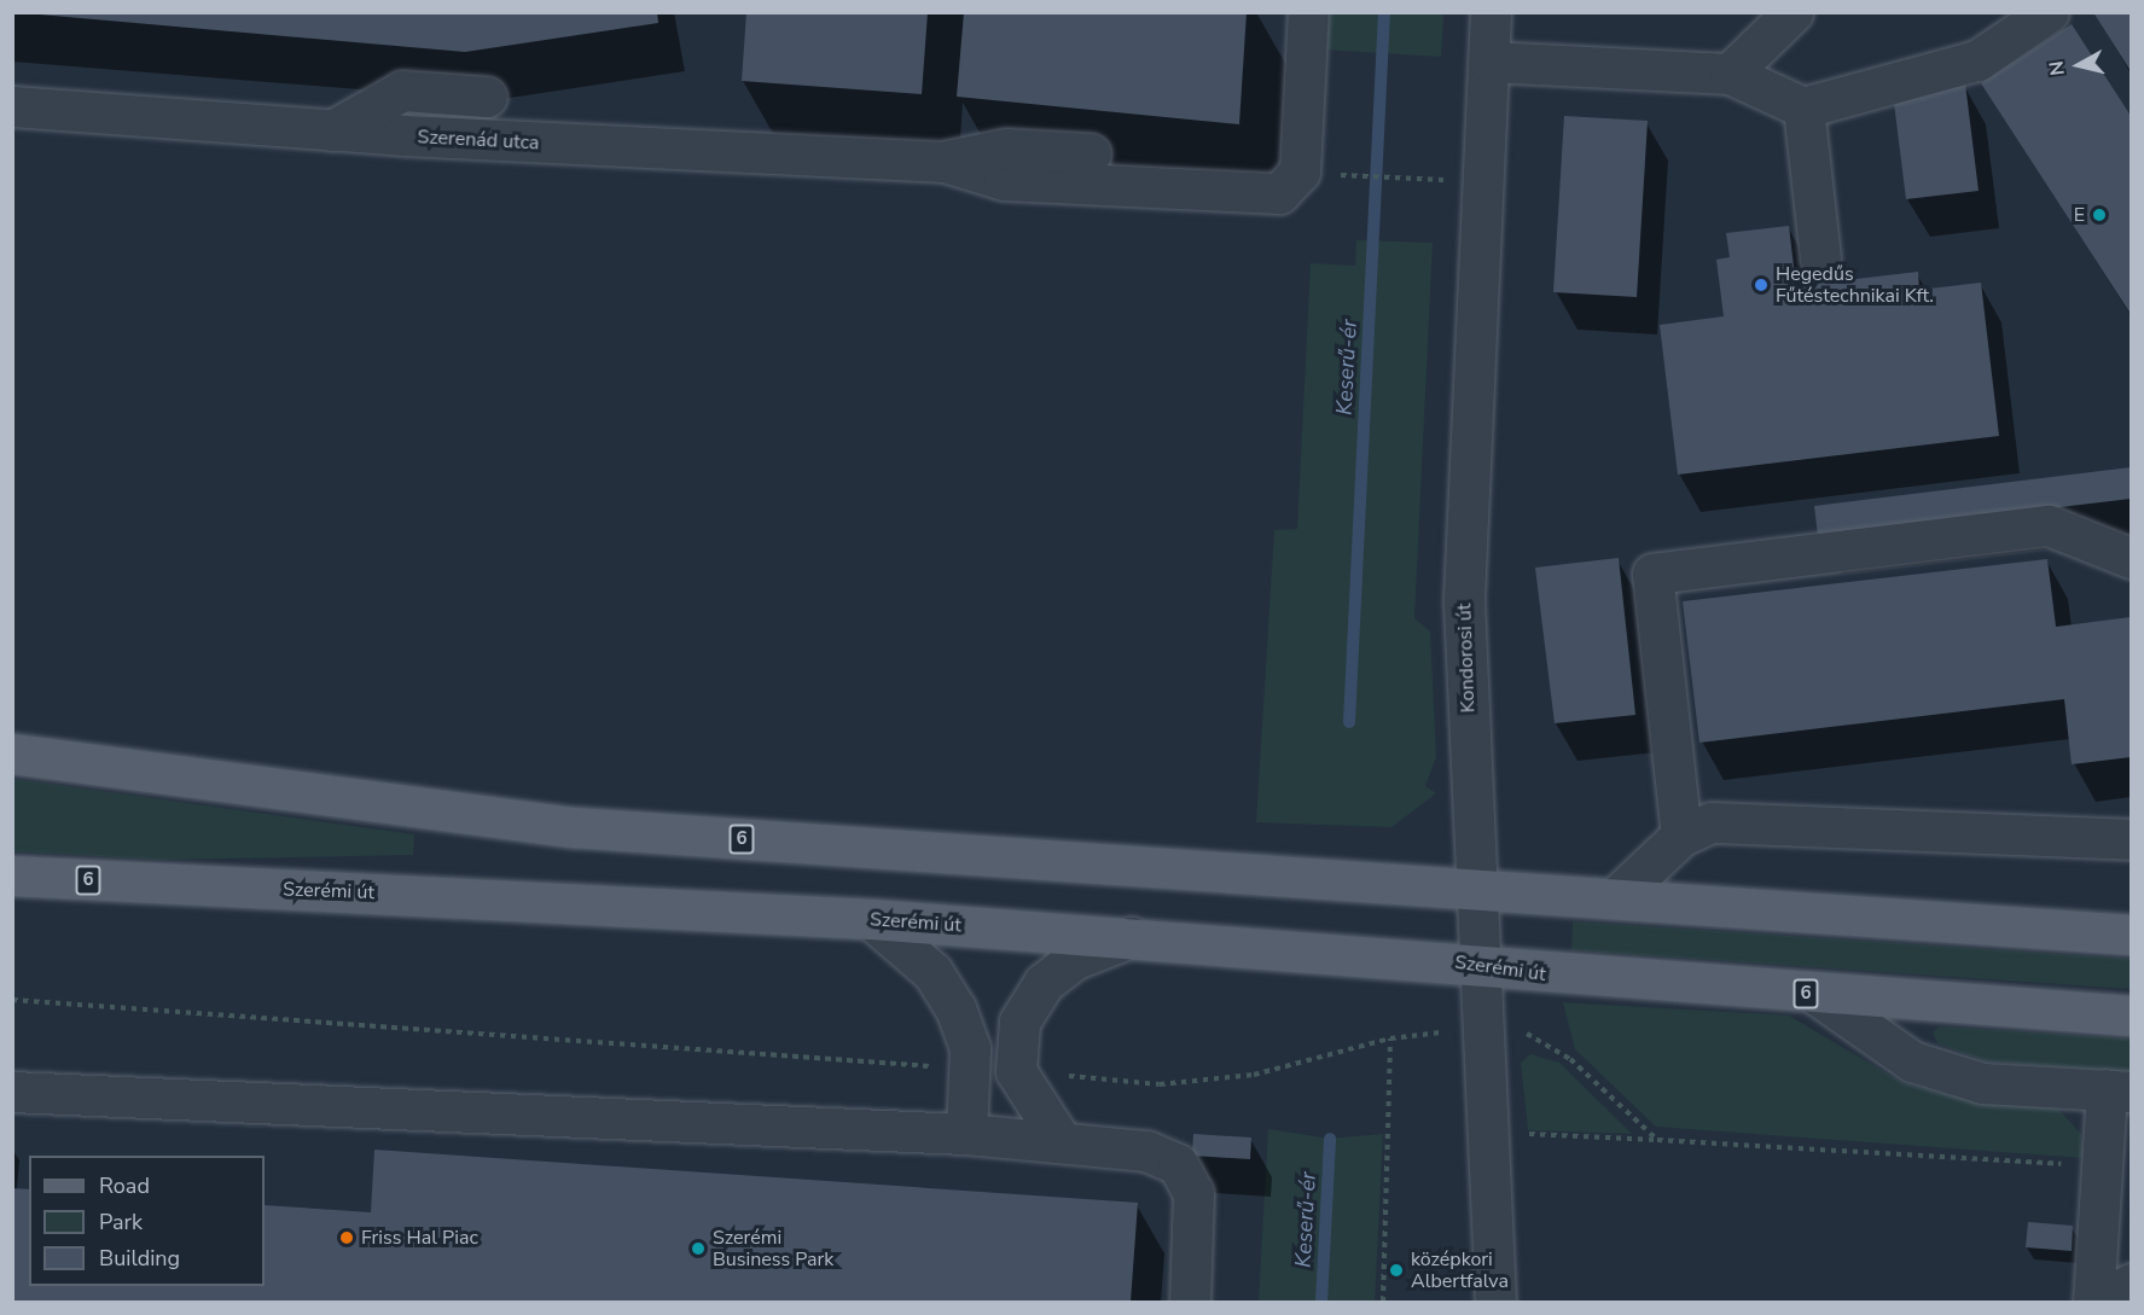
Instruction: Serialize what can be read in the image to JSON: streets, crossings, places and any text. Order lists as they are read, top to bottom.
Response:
{
  "streets": {
    "main road": ["6", "Szerémi út"],
    "street": ["Szerenád utca", "Kondorosi út"]
  },
  "crossings": [
    ["Kondorosi út", "6"],
    ["Kondorosi út", "Szerémi út"]
  ],
  "water": ["Keserű-ér"],
  "places": [
    "E",
    "Hegedűs Fűtéstechnikai Kft.",
    "Friss Hal Piac",
    "Szerémi Business Park",
    "középkori Albertfalva"
  ],
  "legend": ["Road", "Park", "Building"],
  "north": "left"
}
